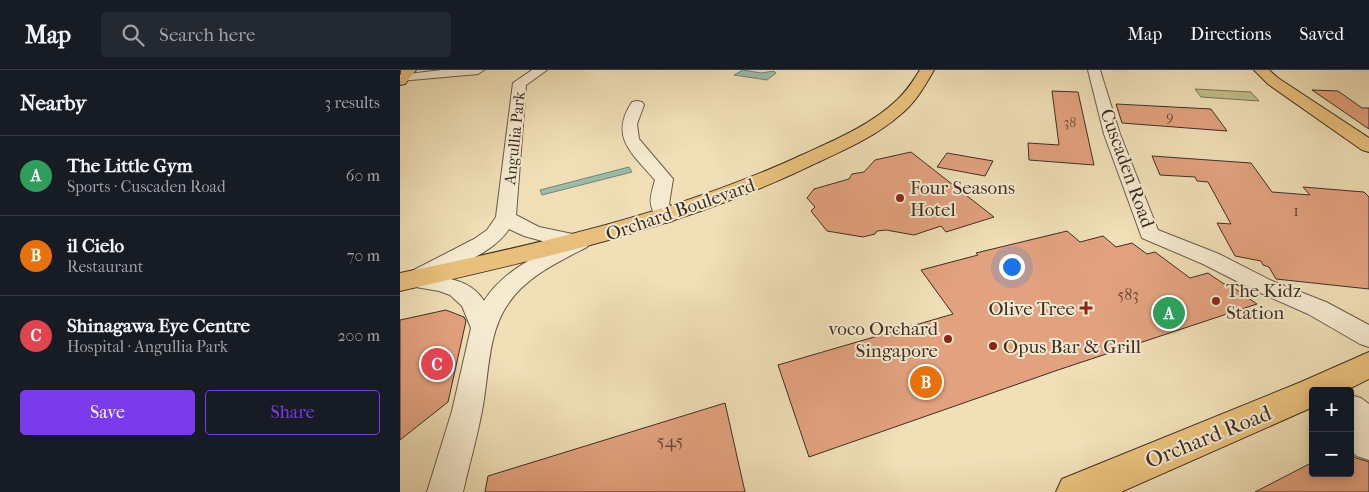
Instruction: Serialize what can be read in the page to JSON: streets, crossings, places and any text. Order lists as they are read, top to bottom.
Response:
{
  "streets": {
    "main road": ["Orchard Boulevard", "Orchard Road"],
    "street": ["Angullia Park", "Cuscaden Road"]
  },
  "places": {
    "other": [
      "Four Seasons Hotel",
      "The Kidz Station",
      "voco Orchard Singapore",
      "Opus Bar & Grill"
    ],
    "health": ["Olive Tree"]
  },
  "house_numbers": [
    "9",
    "38",
    "1",
    "583",
    "545"
  ],
  "page": {
    "header": "Map",
    "search": "Search here",
    "nav": ["Map", "Directions", "Saved"],
    "heading": ["Nearby", "3 results"],
    "list": [
      {
        "mark": "A",
        "name": "The Little Gym",
        "note": "Sports · Cuscaden Road",
        "value": "60 m"
      },
      {
        "mark": "B",
        "name": "il Cielo",
        "note": "Restaurant",
        "value": "70 m"
      },
      {
        "mark": "C",
        "name": "Shinagawa Eye Centre",
        "note": "Hospital · Angullia Park",
        "value": "200 m"
      }
    ],
    "pins": ["A", "C", "B"],
    "buttons": ["Save", "Share"],
    "map_buttons": ["+", "−"]
  }
}
